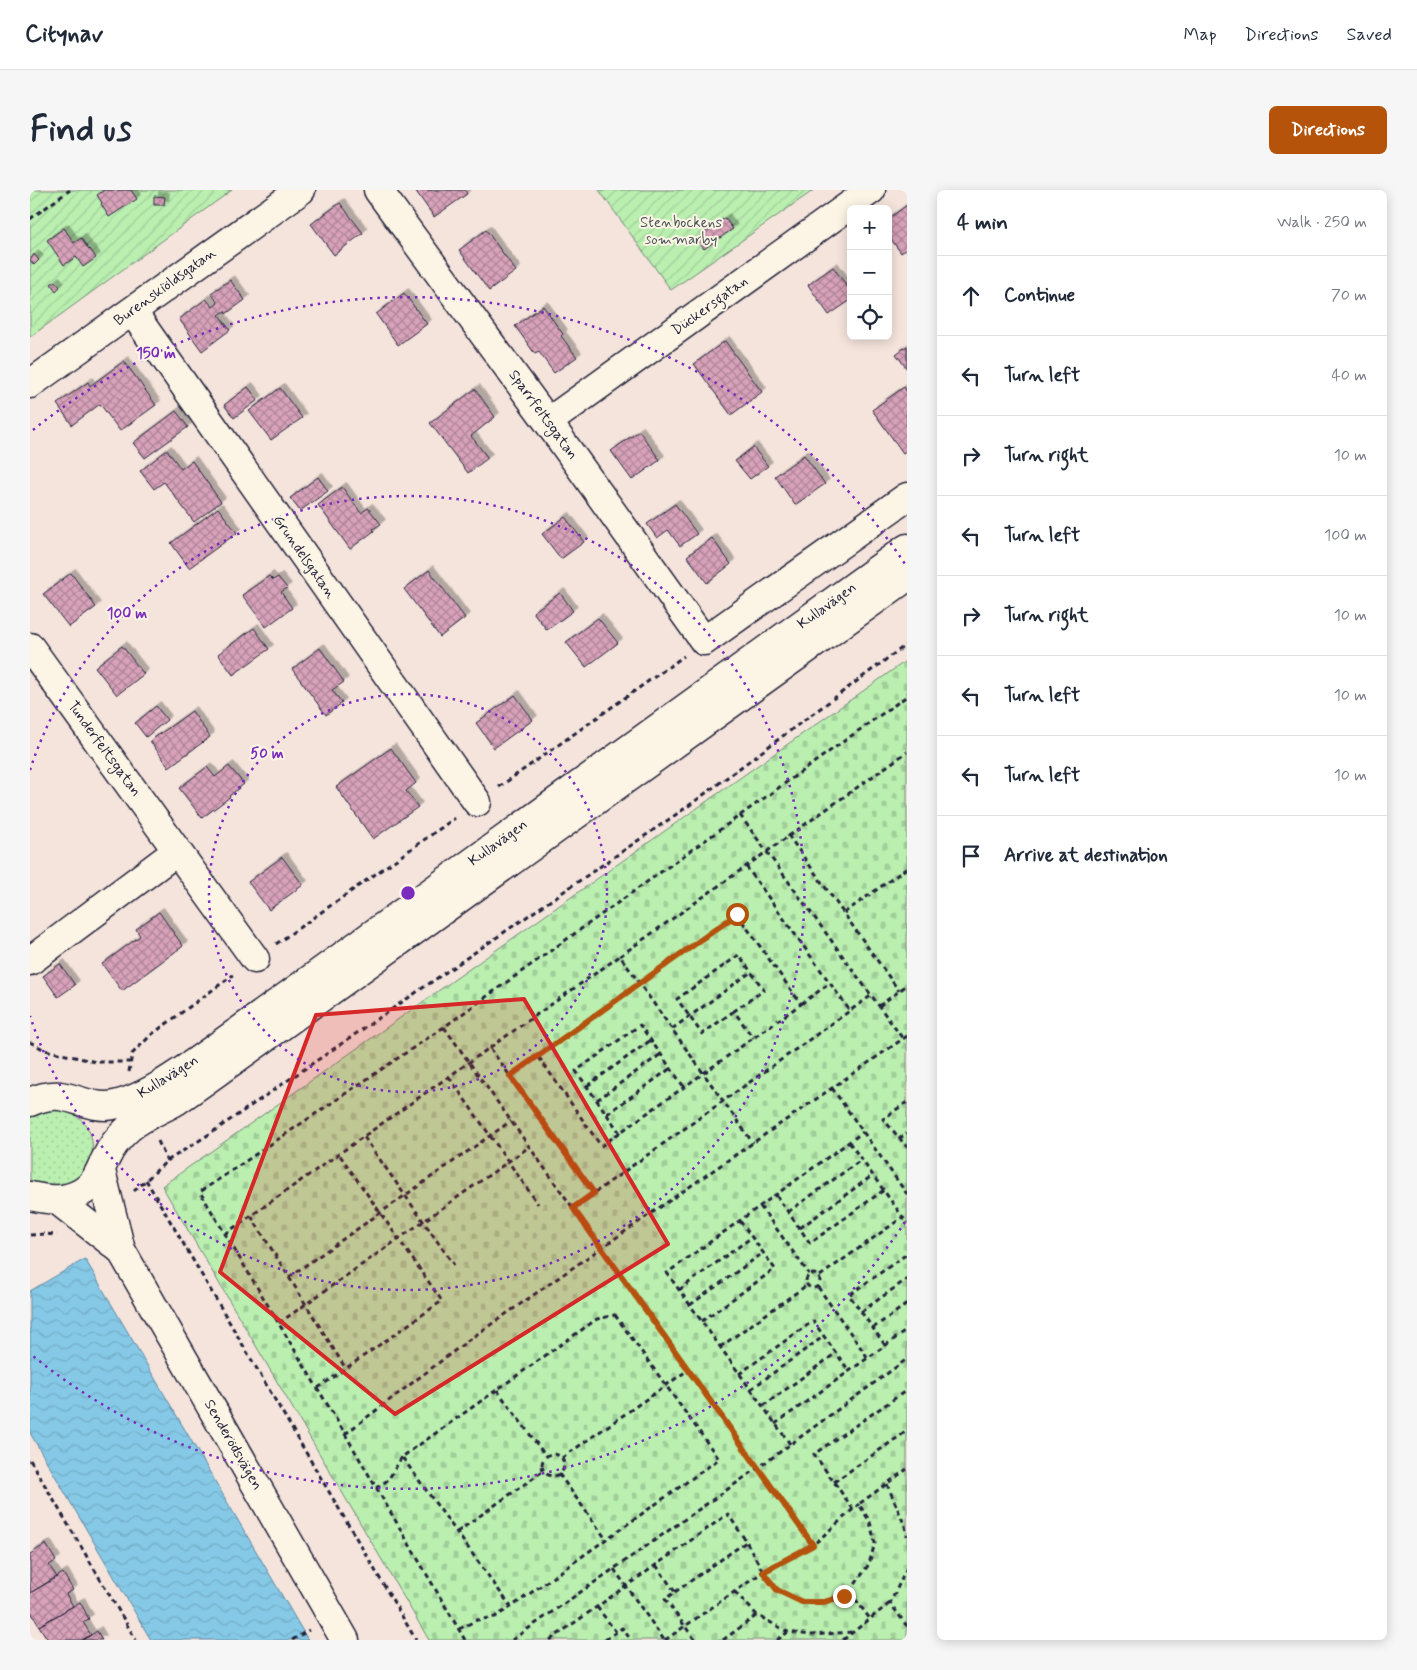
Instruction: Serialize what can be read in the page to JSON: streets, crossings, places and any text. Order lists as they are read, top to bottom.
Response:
{
  "streets": {
    "street": [
      "Burenskiöldsgatan",
      "Dückersgatan",
      "Sparrfeltsgatan",
      "Grundelsgatan",
      "Kullavägen",
      "Tunderfeltsgatan",
      "Senderödsvägen"
    ]
  },
  "crossings": [
    ["Burenskiöldsgatan", "Grundelsgatan"],
    ["Dückersgatan", "Sparrfeltsgatan"],
    ["Kullavägen", "Senderödsvägen"]
  ],
  "parks": ["Stenbockens sommarby"],
  "page": {
    "header": "Citynav",
    "nav": ["Map", "Directions", "Saved"],
    "buttons": "Directions",
    "title": "Find us",
    "heading": ["4 min", "Walk · 250 m"],
    "map_buttons": ["+", "−"],
    "list": [
      ["Continue", "70 m"],
      ["Turn left", "40 m"],
      ["Turn right", "10 m"],
      ["Turn left", "100 m"],
      ["Turn right", "10 m"],
      ["Turn left", "10 m"],
      ["Turn left", "10 m"],
      "Arrive at destination"
    ]
  },
  "rings": ["150 m", "100 m", "50 m"]
}
